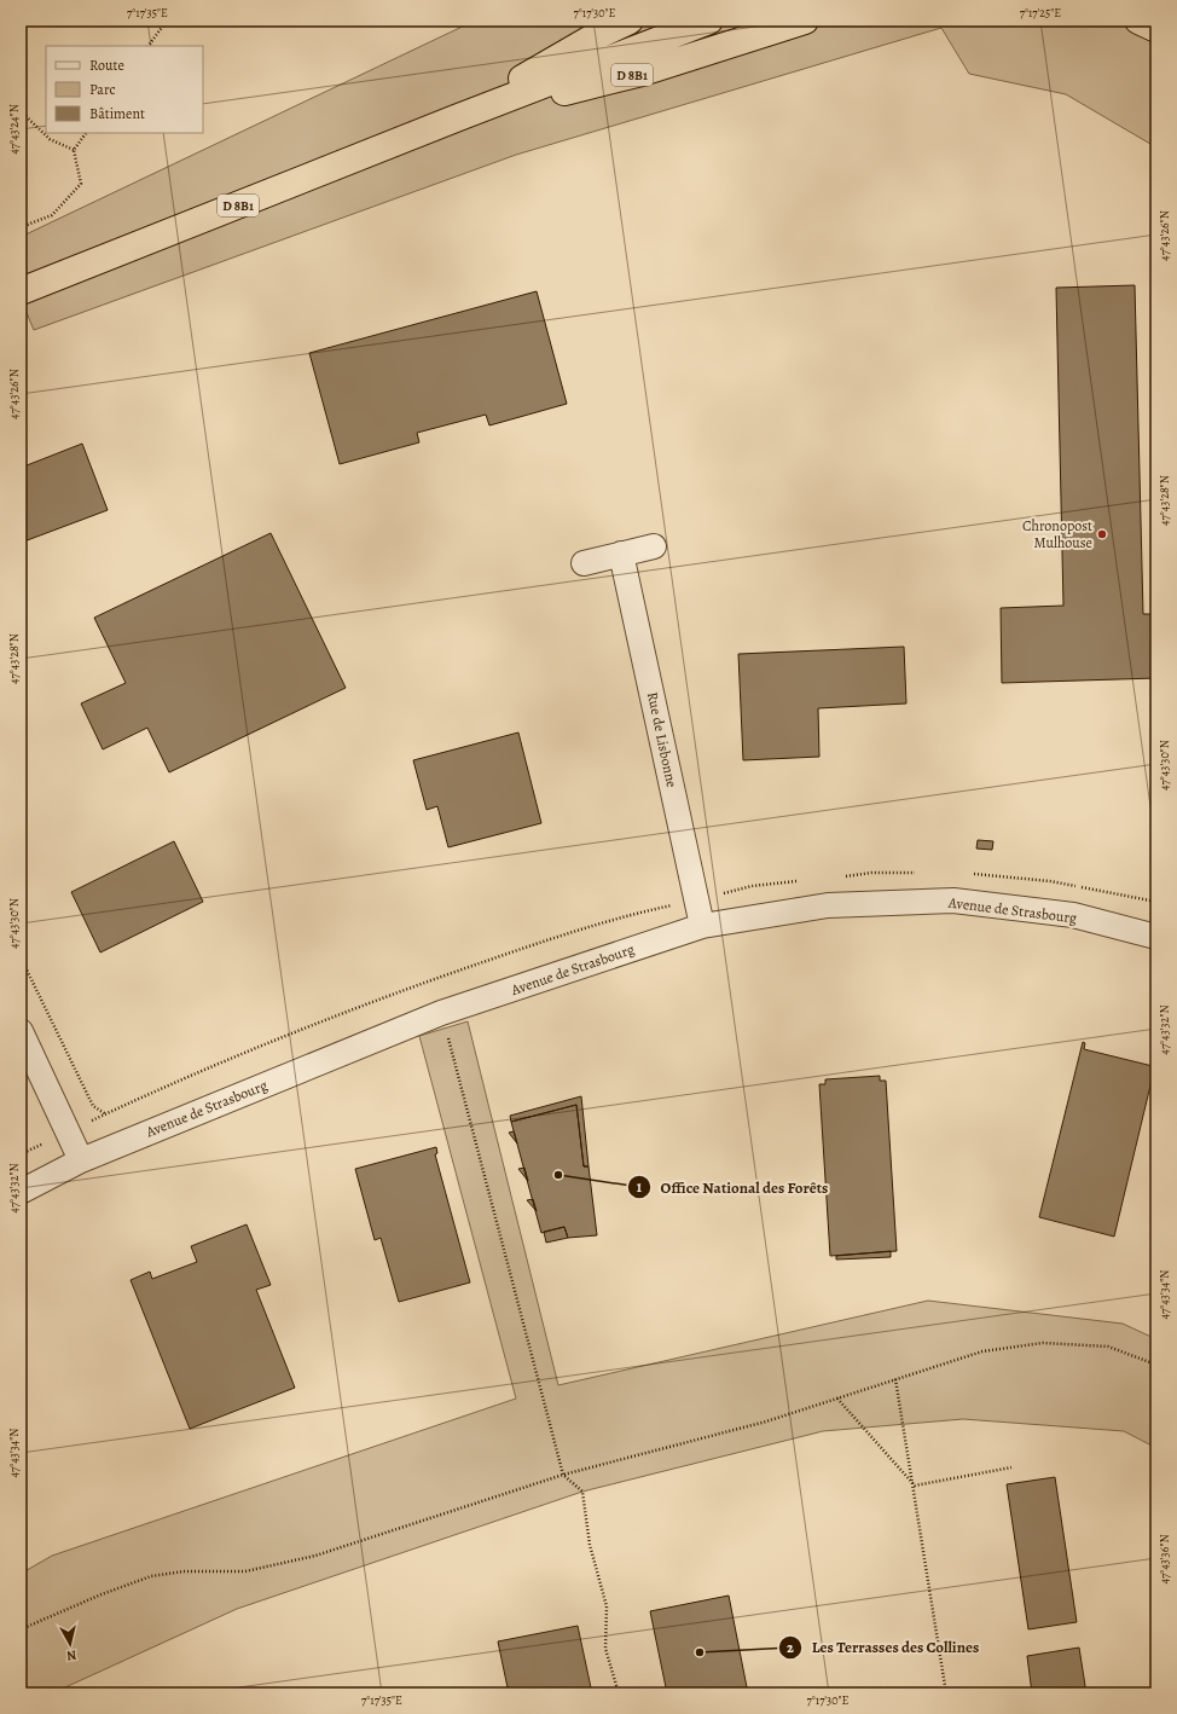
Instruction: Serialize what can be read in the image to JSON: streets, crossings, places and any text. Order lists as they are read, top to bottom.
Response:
{
  "streets": {
    "highway": ["D 8B1"],
    "street": ["Rue de Lisbonne", "Avenue de Strasbourg"]
  },
  "crossings": [
    ["Rue de Lisbonne", "Avenue de Strasbourg"]
  ],
  "places": ["Chronopost Mulhouse", "Office National des Forêts", "Les Terrasses des Collines"],
  "legend": ["Route", "Parc", "Bâtiment"],
  "north": "bottom",
  "coordinates": [
    "7°17'35\"E",
    "7°17'30\"E",
    "7°17'25\"E",
    "47°43'24\"N",
    "47°43'26\"N",
    "47°43'28\"N",
    "47°43'30\"N",
    "47°43'32\"N",
    "47°43'34\"N",
    "47°43'36\"N"
  ]
}
